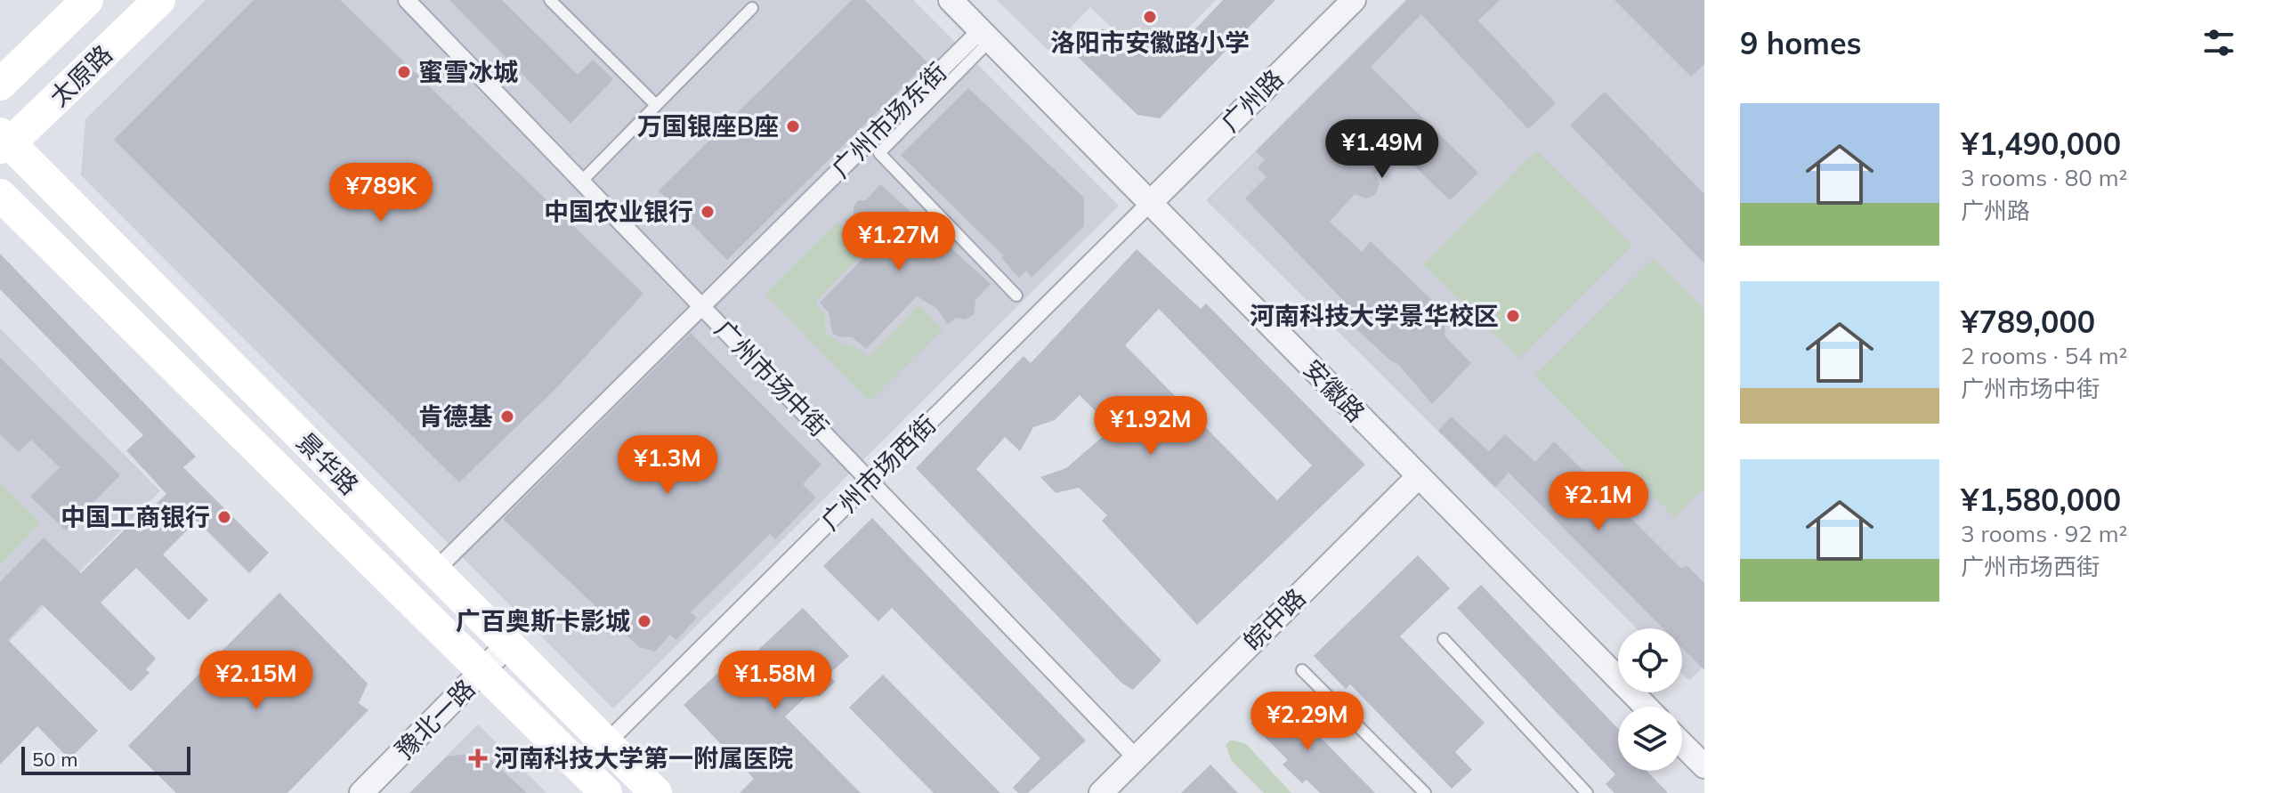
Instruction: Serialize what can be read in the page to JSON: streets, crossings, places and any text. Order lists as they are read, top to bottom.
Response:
{
  "streets": {
    "main road": ["太原路", "景华路"],
    "street": [
      "广州路",
      "广州市场东街",
      "广州市场中街",
      "安徽路",
      "广州市场西街",
      "皖中路",
      "豫北一路"
    ]
  },
  "crossings": [
    ["太原路", "景华路"],
    ["广州路", "安徽路"],
    ["广州路", "广州市场西街"],
    ["广州市场东街", "广州市场中街"],
    ["广州市场东街", "安徽路"],
    ["广州市场东街", "景华路"],
    ["广州市场中街", "广州市场西街"],
    ["广州市场中街", "皖中路"],
    ["安徽路", "广州市场西街"],
    ["安徽路", "皖中路"],
    ["景华路", "广州市场西街"],
    ["景华路", "豫北一路"]
  ],
  "places": {
    "other": [
      "洛阳市安徽路小学",
      "蜜雪冰城",
      "万国银座B座",
      "中国农业银行",
      "河南科技大学景华校区",
      "肯德基",
      "中国工商银行",
      "广百奥斯卡影城"
    ],
    "health": ["河南科技大学第一附属医院"]
  },
  "scale_bar": "50 m",
  "page": {
    "heading": "9 homes",
    "list": [
      {
        "name": "¥1,490,000",
        "note": "3 rooms · 80 m² · 广州路"
      },
      {
        "name": "¥789,000",
        "note": "2 rooms · 54 m² · 广州市场中街"
      },
      {
        "name": "¥1,580,000",
        "note": "3 rooms · 92 m² · 广州市场西街"
      }
    ],
    "price": [
      "¥1.49M",
      "¥789K",
      "¥1.27M",
      "¥1.92M",
      "¥1.3M",
      "¥2.1M",
      "¥2.15M",
      "¥1.58M",
      "¥2.29M"
    ],
    "scale": "50 m"
  }
}
